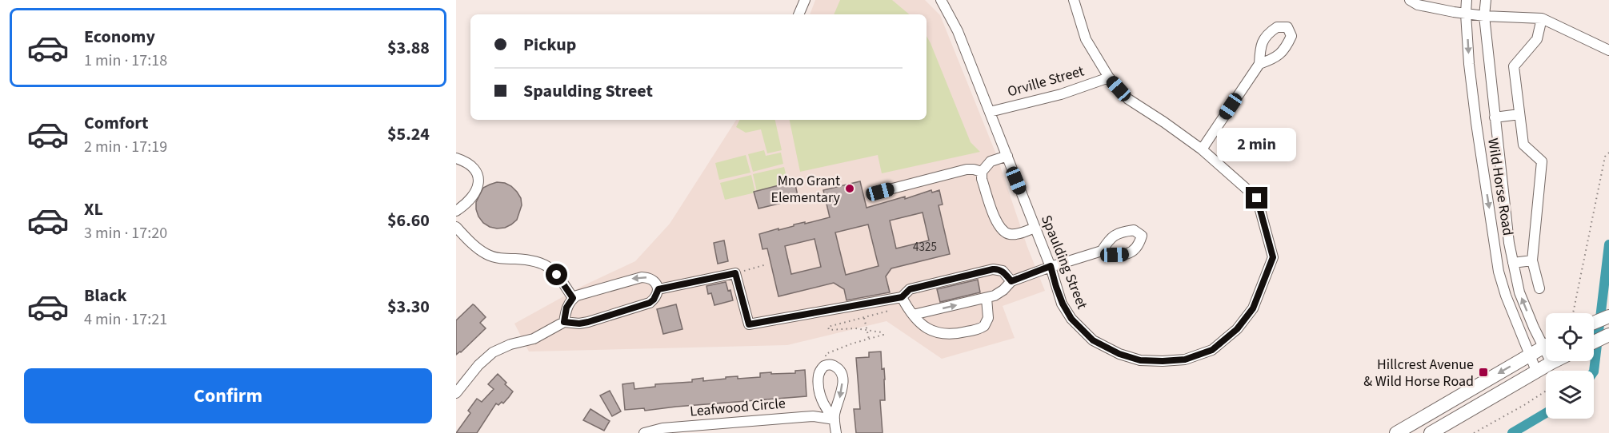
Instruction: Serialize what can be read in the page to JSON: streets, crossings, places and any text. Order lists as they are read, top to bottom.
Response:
{
  "streets": {
    "street": [
      "Orville Street",
      "Wild Horse Road",
      "Spaulding Street",
      "Leafwood Circle"
    ]
  },
  "crossings": [
    ["Orville Street", "Spaulding Street"]
  ],
  "places": {
    "other": ["Mno Grant Elementary"],
    "transit": ["Hillcrest Avenue & Wild Horse Road"]
  },
  "house_numbers": ["4325"],
  "page": {
    "list": [
      {
        "name": "Economy",
        "note": "1 min · 17:18",
        "value": "$3.88"
      },
      {
        "name": "Comfort",
        "note": "2 min · 17:19",
        "value": "$5.24"
      },
      {
        "name": "XL",
        "note": "3 min · 17:20",
        "value": "$6.60"
      },
      {
        "name": "Black",
        "note": "4 min · 17:21",
        "value": "$3.30"
      }
    ],
    "banner": ["Pickup", "Spaulding Street"],
    "bubble": "2 min",
    "buttons": "Confirm"
  }
}
